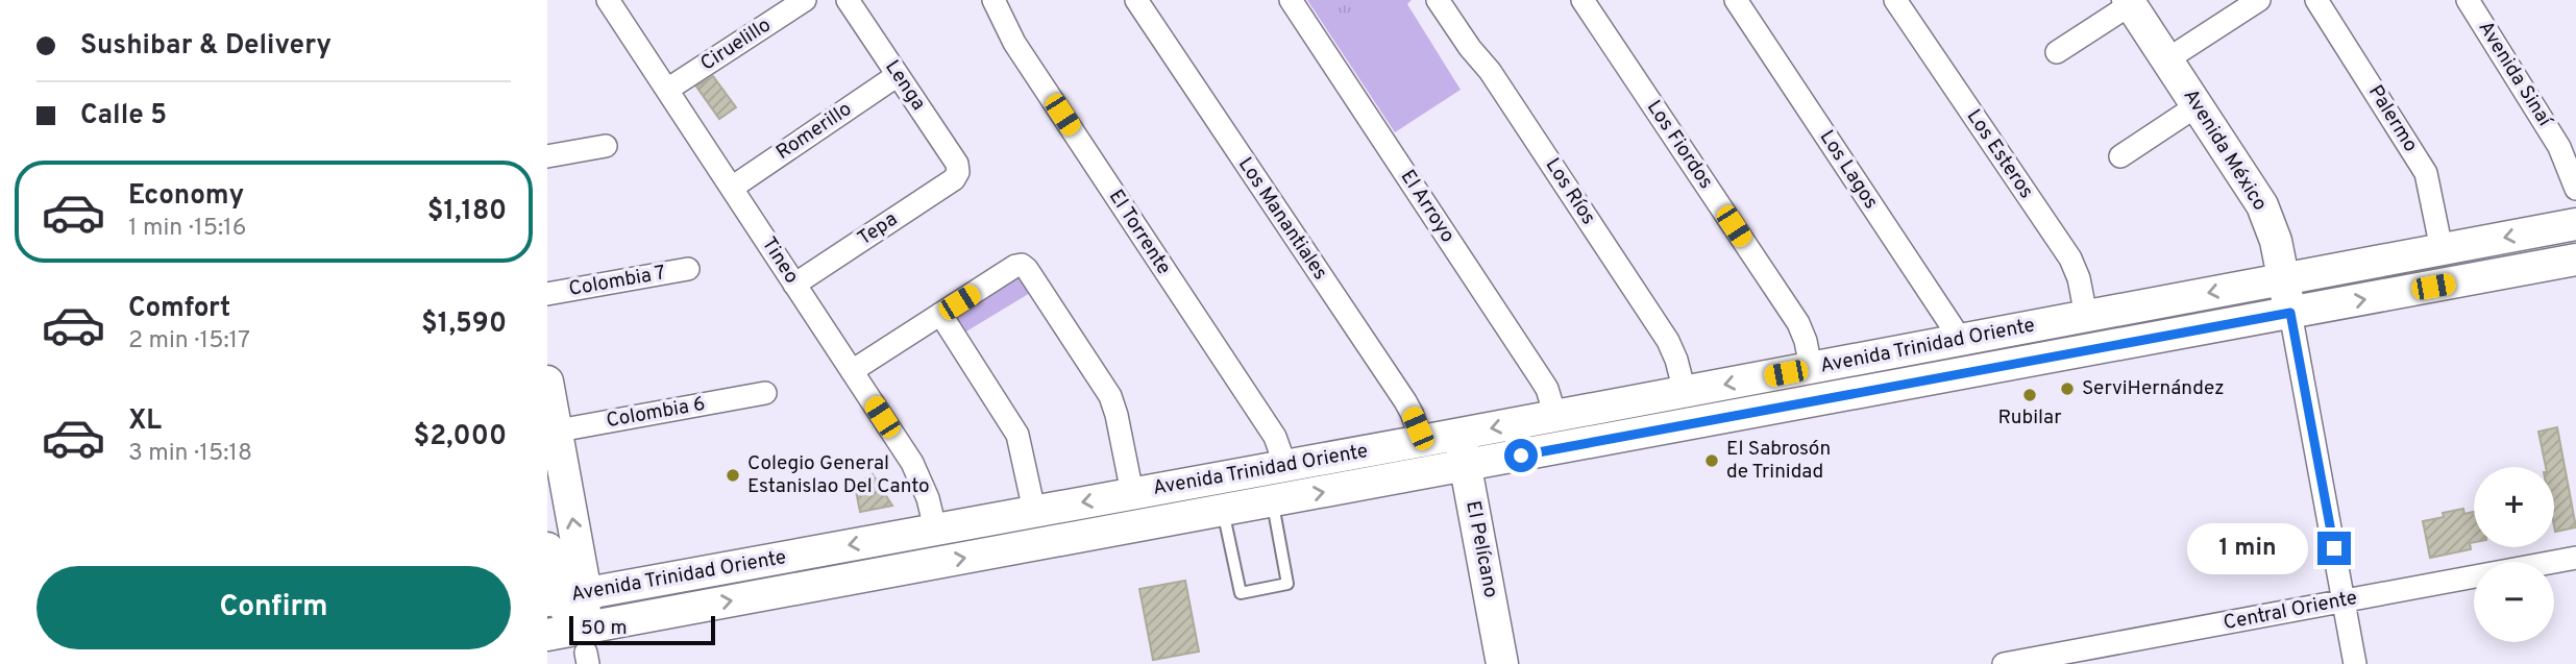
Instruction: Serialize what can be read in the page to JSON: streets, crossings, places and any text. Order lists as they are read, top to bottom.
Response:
{
  "streets": {
    "main road": ["Avenida México", "Avenida Trinidad Oriente", "El Pelícano"],
    "street": [
      "Ciruelillo",
      "Avenida Sinaí",
      "Lenga",
      "Palermo",
      "Romerillo",
      "Los Fiordos",
      "Los Esteros",
      "Los Lagos",
      "Los Ríos",
      "El Arroyo",
      "Los Manantiales",
      "Tepa",
      "El Torrente",
      "Tineo",
      "Colombia 7",
      "Colombia 6",
      "Central Oriente"
    ]
  },
  "crossings": [
    ["Ciruelillo", "Tineo"],
    ["Lenga", "Romerillo"],
    ["Lenga", "Tepa"],
    ["Palermo", "Avenida Trinidad Oriente"],
    ["Romerillo", "Tineo"],
    ["Los Fiordos", "Avenida Trinidad Oriente"],
    ["Avenida México", "Avenida Trinidad Oriente"],
    ["Los Esteros", "Avenida Trinidad Oriente"],
    ["Los Lagos", "Avenida Trinidad Oriente"],
    ["Los Ríos", "Avenida Trinidad Oriente"],
    ["El Arroyo", "Avenida Trinidad Oriente"],
    ["Los Manantiales", "Avenida Trinidad Oriente"],
    ["Tepa", "Tineo"],
    ["El Torrente", "Avenida Trinidad Oriente"],
    ["Tineo", "Avenida Trinidad Oriente"],
    ["Avenida Trinidad Oriente", "El Pelícano"]
  ],
  "places": [
    "ServiHernández",
    "Rubilar",
    "El Sabrosón de Trinidad",
    "Colegio General Estanislao Del Canto"
  ],
  "scale_bar": "50 m",
  "page": {
    "banner": ["Sushibar & Delivery", "Calle 5"],
    "list": [
      {
        "name": "Economy",
        "note": "1 min · 15:16",
        "value": "$1,180"
      },
      {
        "name": "Comfort",
        "note": "2 min · 15:17",
        "value": "$1,590"
      },
      {
        "name": "XL",
        "note": "3 min · 15:18",
        "value": "$2,000"
      }
    ],
    "map_buttons": ["+", "−"],
    "bubble": "1 min",
    "buttons": "Confirm",
    "scale": "50 m"
  }
}
